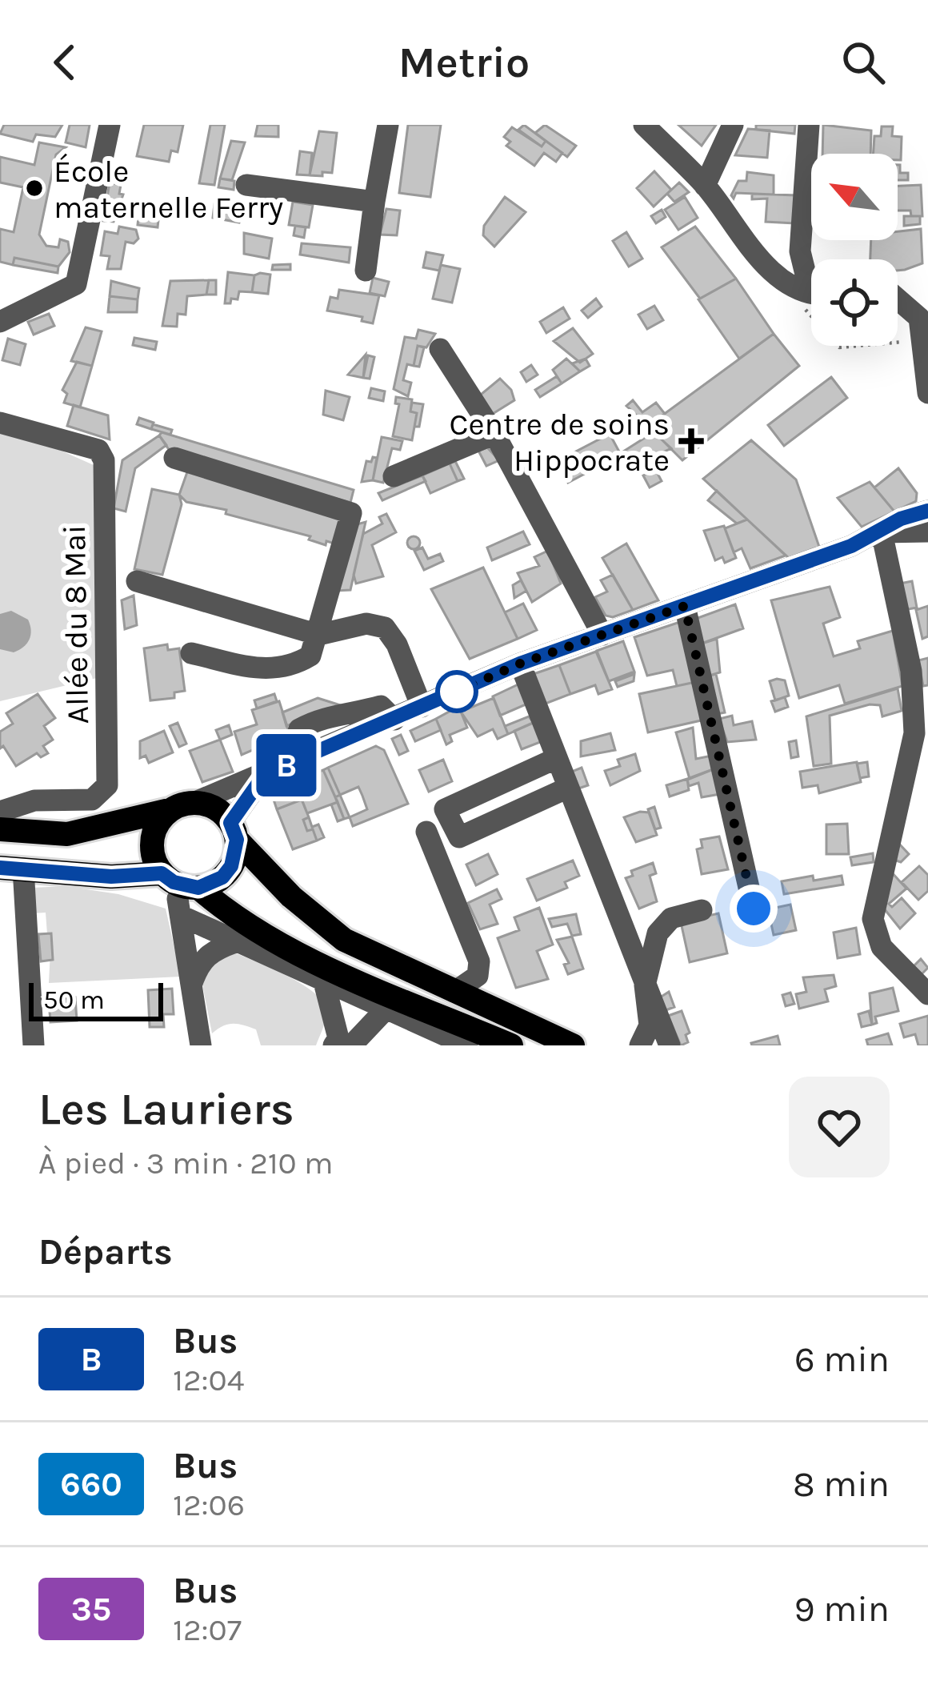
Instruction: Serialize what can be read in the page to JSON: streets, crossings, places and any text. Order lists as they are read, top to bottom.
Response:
{
  "streets": {
    "street": ["Allée du 8 Mai"]
  },
  "places": {
    "other": ["École maternelle Ferry"],
    "health": ["Centre de soins Hippocrate"]
  },
  "lines": ["bus line B"],
  "scale_bar": "50 m",
  "north": "top left",
  "page": {
    "header": "Metrio",
    "on_map": "B",
    "scale": "50 m",
    "heading": [
      ["Les Lauriers", "À pied · 3 min · 210 m"],
      "Départs"
    ],
    "list": [
      {
        "mark": "B",
        "name": "Bus",
        "note": "12:04",
        "value": "6 min"
      },
      {
        "mark": "660",
        "name": "Bus",
        "note": "12:06",
        "value": "8 min"
      },
      {
        "mark": "35",
        "name": "Bus",
        "note": "12:07",
        "value": "9 min"
      }
    ]
  }
}
